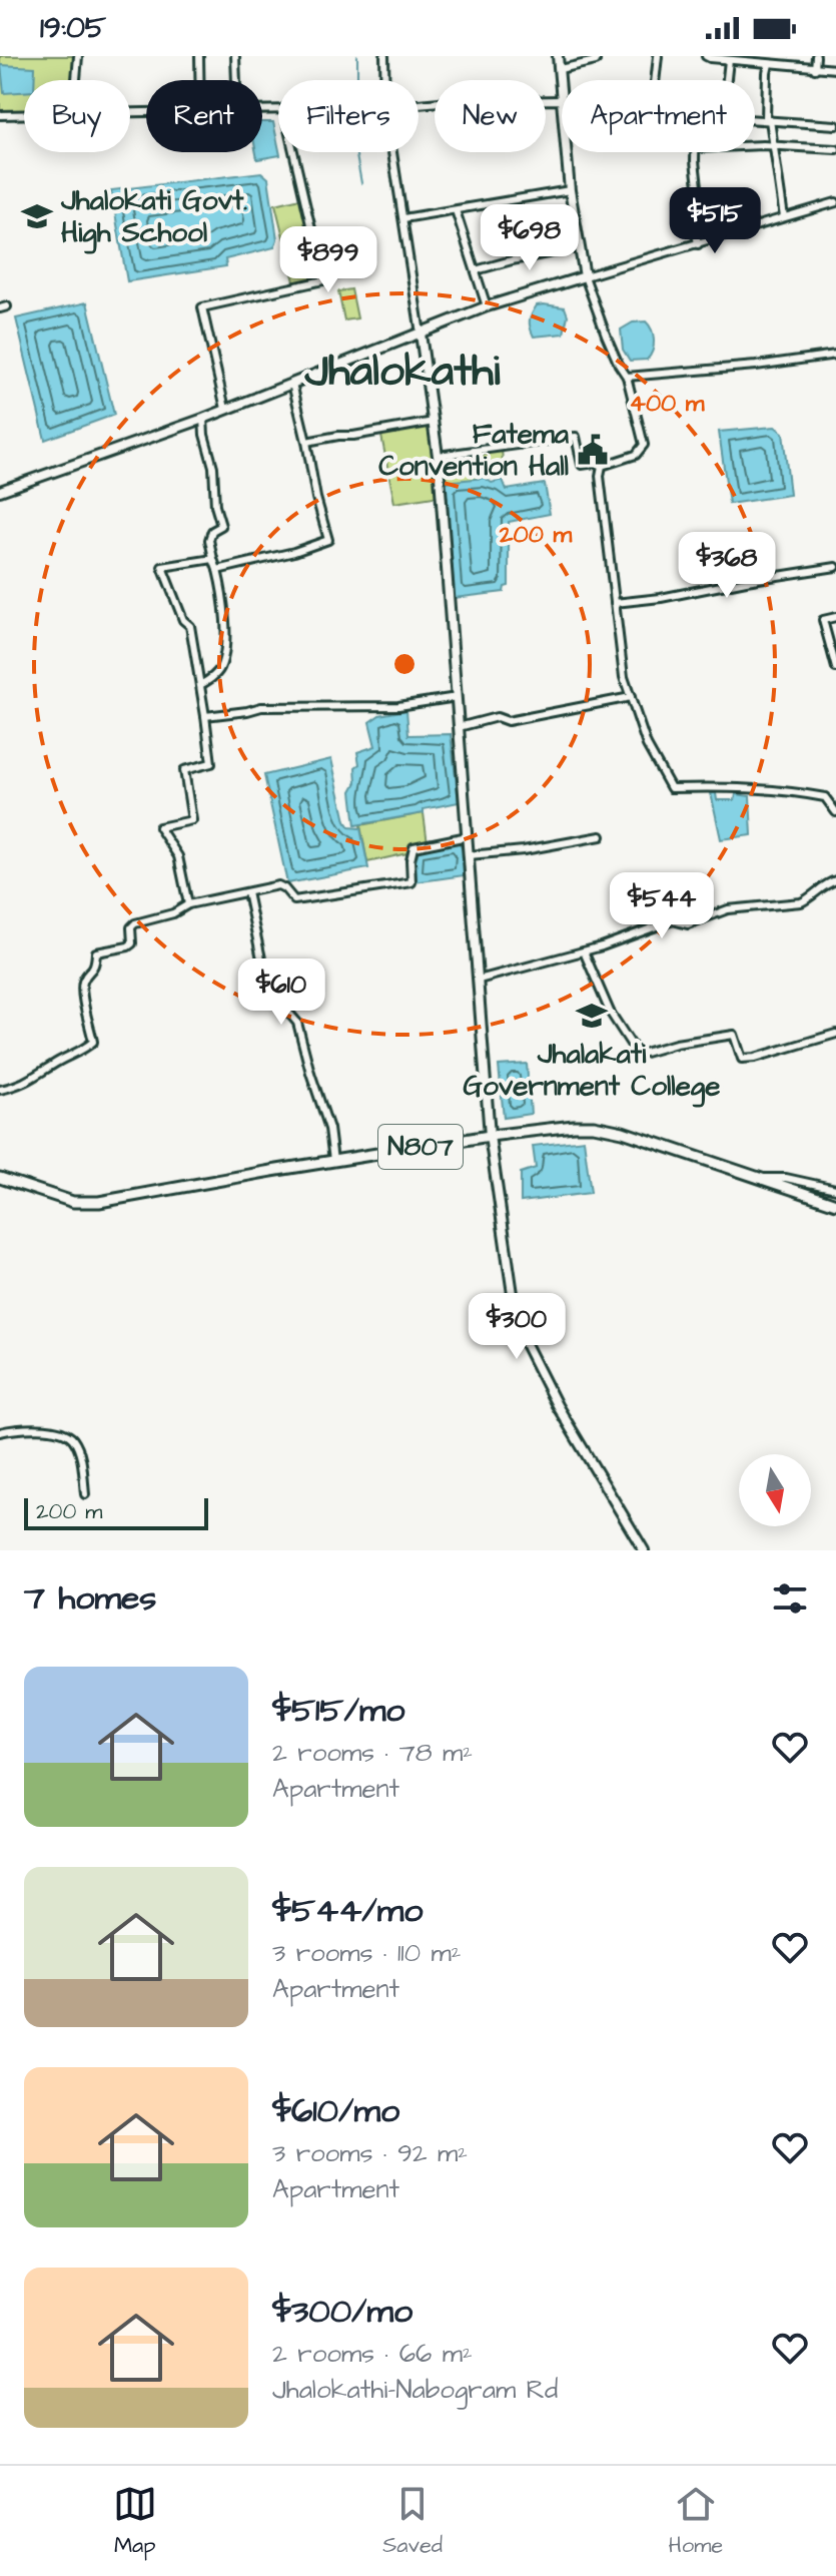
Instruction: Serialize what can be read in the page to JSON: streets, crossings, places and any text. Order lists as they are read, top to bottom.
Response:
{
  "streets": {
    "highway": ["N807"]
  },
  "districts": ["Jhalokathi"],
  "places": {
    "school or university": ["Jhalokati Govt. High School", "Jhalakati Government College"],
    "public building": ["Fatema Convention Hall"]
  },
  "scale_bar": "200 m",
  "north": "bottom",
  "page": {
    "status": "19:05",
    "chip": [
      "Buy",
      "Rent",
      "Filters",
      "New",
      "Apartment"
    ],
    "price": [
      "$515",
      "$698",
      "$899",
      "$368",
      "$544",
      "$610",
      "$300"
    ],
    "scale": "200 m",
    "heading": "7 homes",
    "list": [
      {
        "name": "$515/mo",
        "note": "2 rooms · 78 m² · Apartment"
      },
      {
        "name": "$544/mo",
        "note": "3 rooms · 110 m² · Apartment"
      },
      {
        "name": "$610/mo",
        "note": "3 rooms · 92 m² · Apartment"
      },
      {
        "name": "$300/mo",
        "note": "2 rooms · 66 m² · Jhalokathi-Nabogram Rd"
      }
    ],
    "tabs": ["Map", "Saved", "Home"]
  },
  "rings": ["400 m", "200 m"]
}
